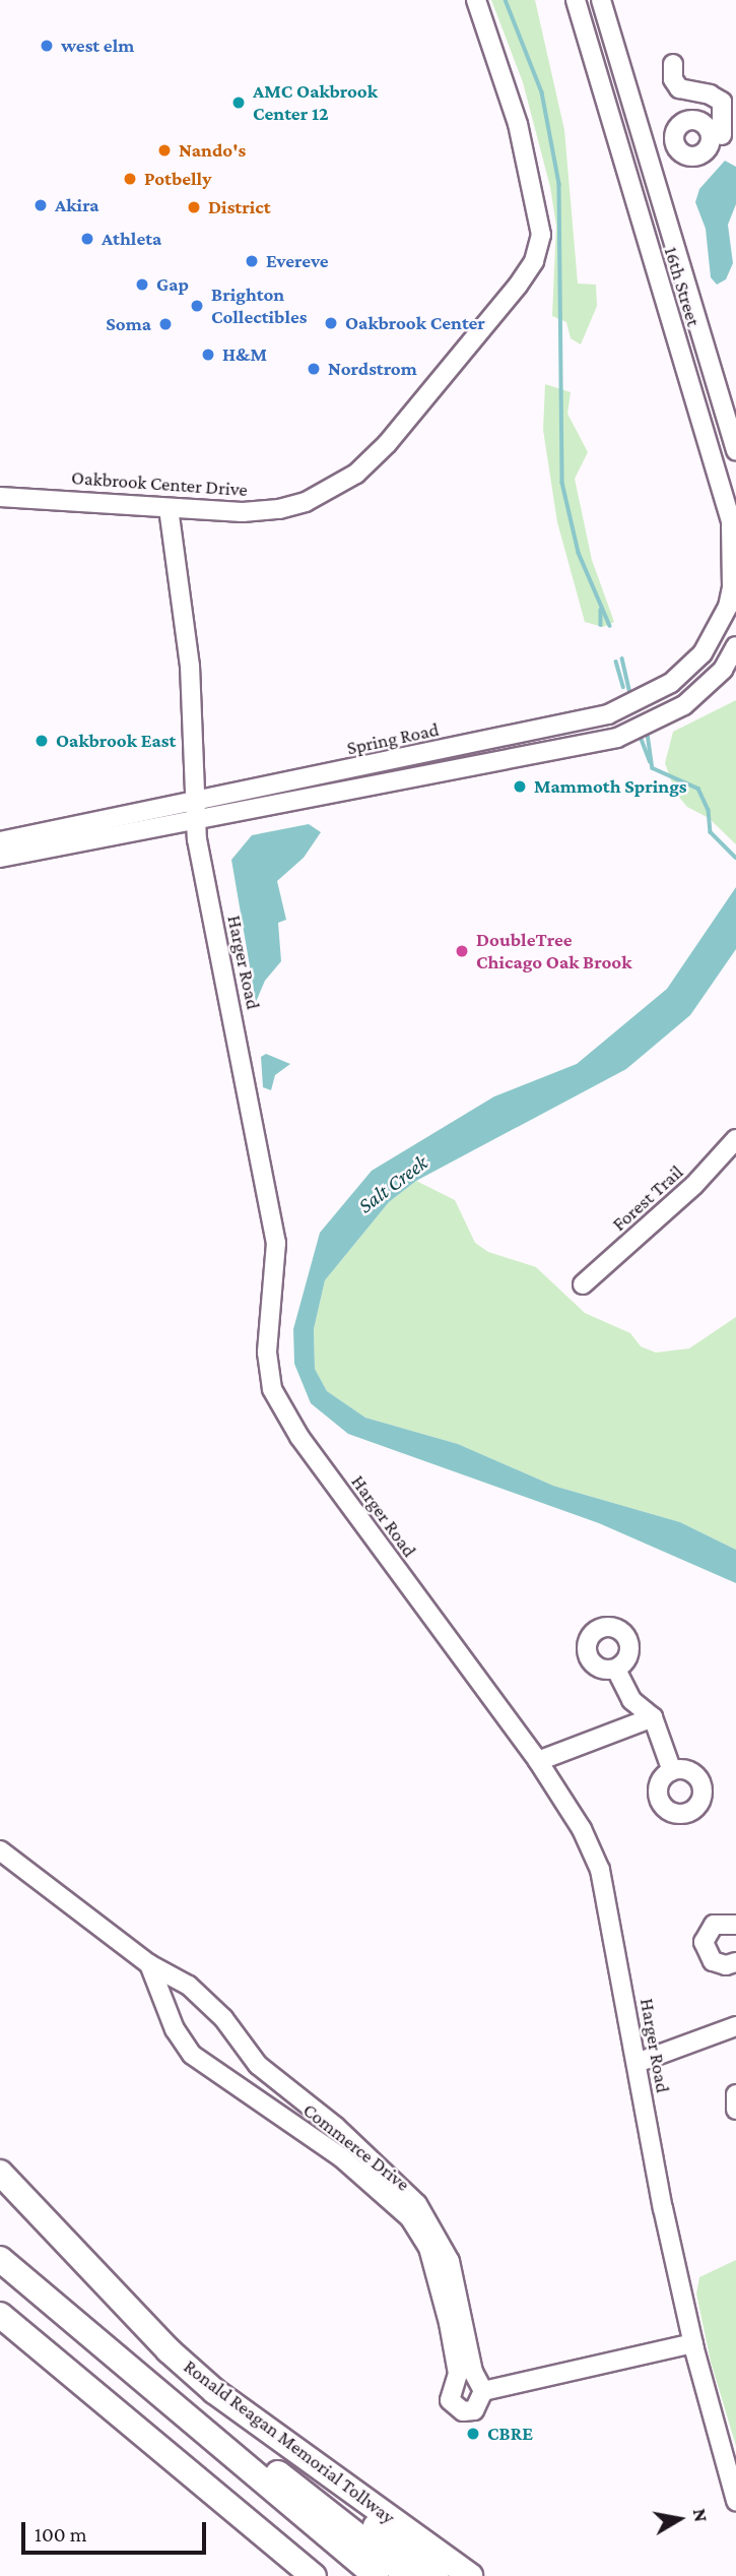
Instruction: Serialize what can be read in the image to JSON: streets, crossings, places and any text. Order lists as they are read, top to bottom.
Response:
{
  "streets": {
    "highway": ["Ronald Reagan Memorial Tollway"],
    "street": [
      "16th Street",
      "Oakbrook Center Drive",
      "Spring Road",
      "Harger Road",
      "Forest Trail",
      "Commerce Drive"
    ]
  },
  "crossings": [
    ["16th Street", "Spring Road"],
    ["Oakbrook Center Drive", "Harger Road"],
    ["Spring Road", "Harger Road"],
    ["Harger Road", "Commerce Drive"]
  ],
  "water": ["Salt Creek"],
  "places": [
    "west elm",
    "AMC Oakbrook Center 12",
    "Nando's",
    "Potbelly",
    "Akira",
    "District",
    "Athleta",
    "Evereve",
    "Gap",
    "Brighton Collectibles",
    "Oakbrook Center",
    "Soma",
    "H&M",
    "Nordstrom",
    "Oakbrook East",
    "Mammoth Springs",
    "DoubleTree Chicago Oak Brook",
    "CBRE"
  ],
  "scale_bar": "100 m",
  "north": "right"
}
